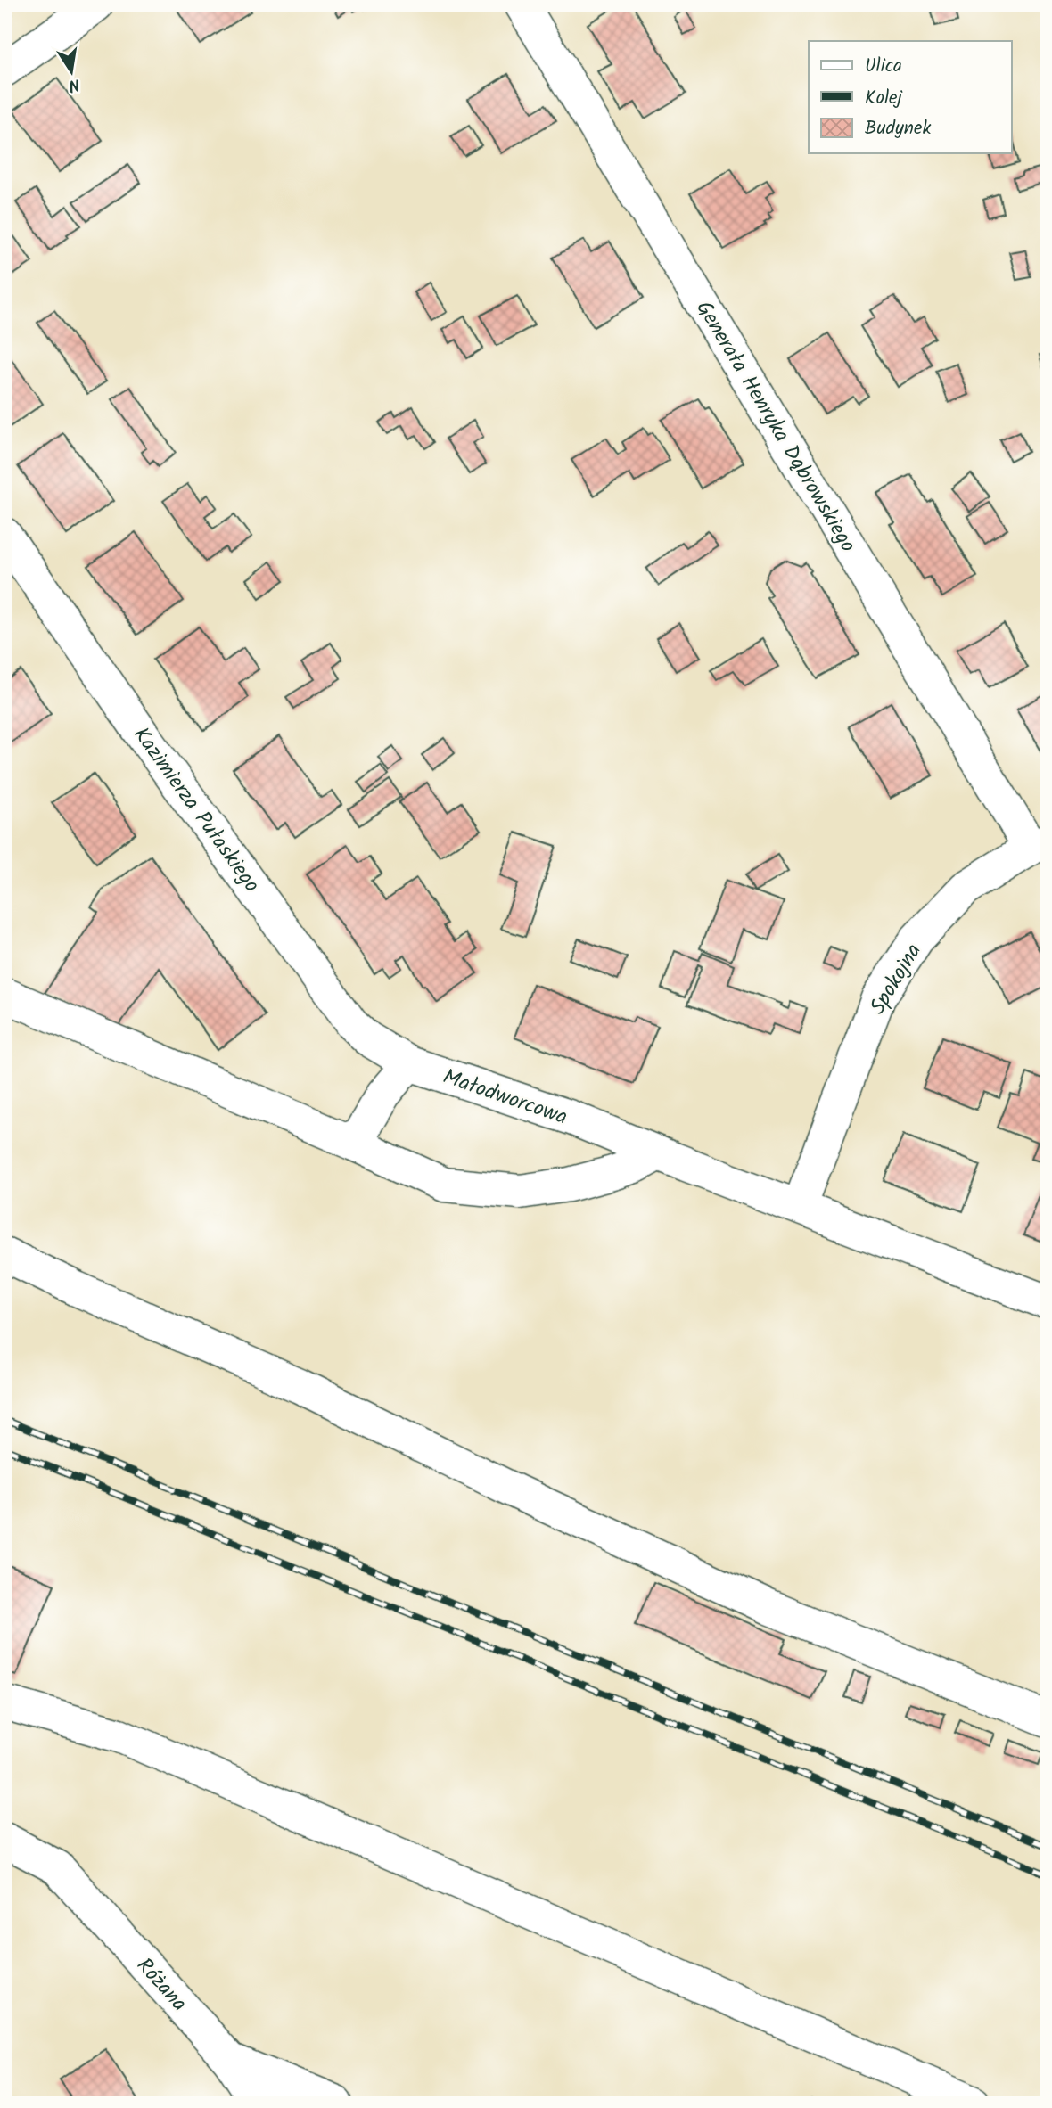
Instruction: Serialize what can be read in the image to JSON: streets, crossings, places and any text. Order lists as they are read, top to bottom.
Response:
{
  "streets": {
    "street": [
      "Generała Henryka Dąbrowskiego",
      "Kazimierza Pułaskiego",
      "Spokojna",
      "Małodworcowa",
      "Różana"
    ]
  },
  "crossings": [
    ["Generała Henryka Dąbrowskiego", "Spokojna"],
    ["Kazimierza Pułaskiego", "Małodworcowa"],
    ["Spokojna", "Małodworcowa"]
  ],
  "legend": ["Ulica", "Kolej", "Budynek"],
  "north": "bottom"
}
